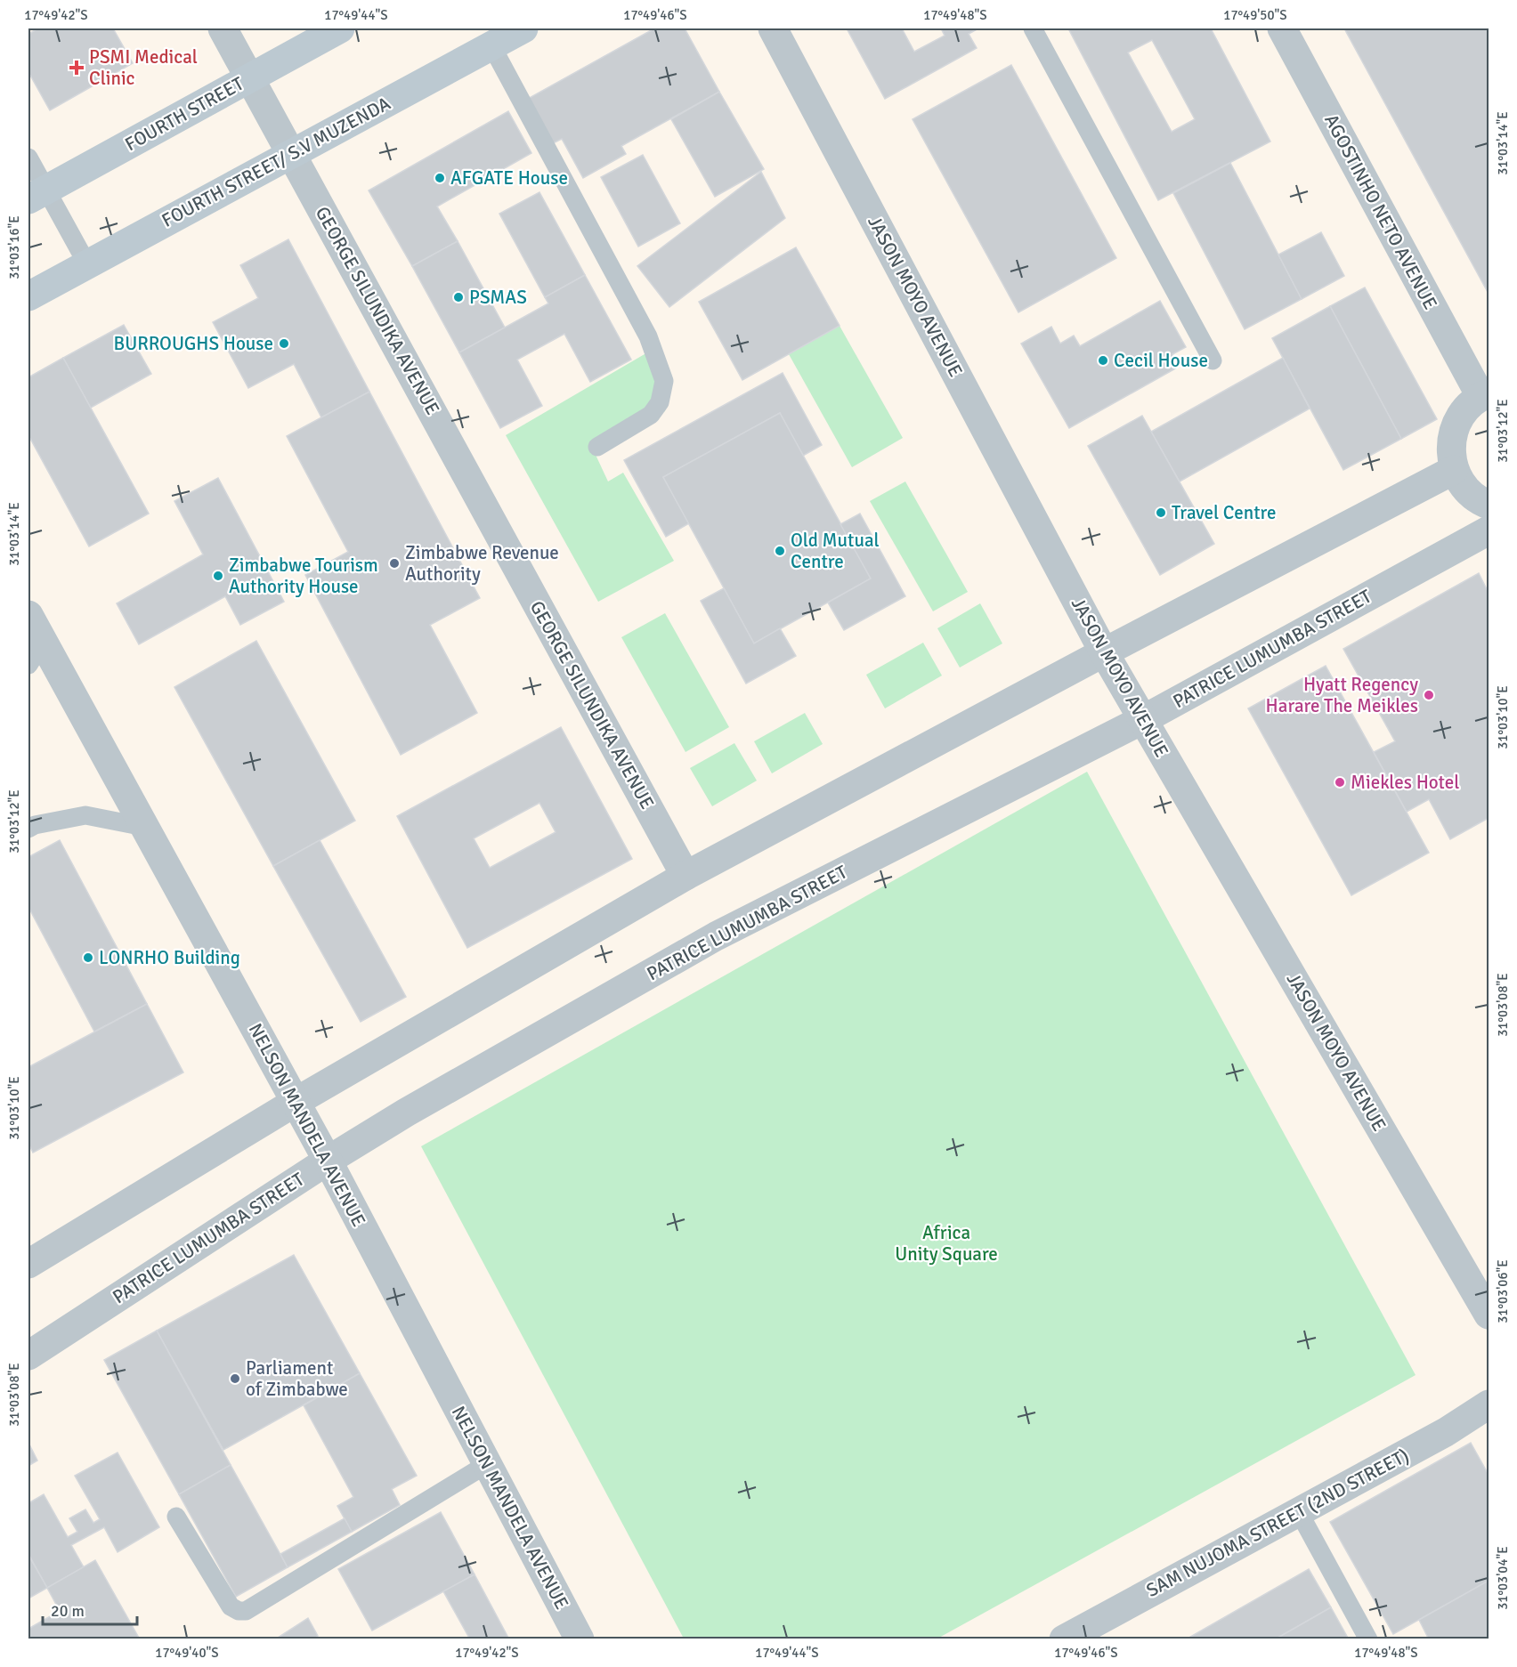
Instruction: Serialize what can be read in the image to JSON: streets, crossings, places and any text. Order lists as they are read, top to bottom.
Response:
{
  "streets": {
    "main road": ["FOURTH STREET", "FOURTH STREET/ S.V MUZENDA"],
    "street": [
      "AGOSTINHO NETO AVENUE",
      "JASON MOYO AVENUE",
      "GEORGE SILUNDIKA AVENUE",
      "PATRICE LUMUMBA STREET",
      "NELSON MANDELA AVENUE",
      "SAM NUJOMA STREET (2ND STREET)"
    ]
  },
  "crossings": [
    ["FOURTH STREET", "GEORGE SILUNDIKA AVENUE"],
    ["FOURTH STREET/ S.V MUZENDA", "GEORGE SILUNDIKA AVENUE"],
    ["JASON MOYO AVENUE", "PATRICE LUMUMBA STREET"],
    ["PATRICE LUMUMBA STREET", "NELSON MANDELA AVENUE"]
  ],
  "parks": ["Africa Unity Square"],
  "places": {
    "health": ["PSMI Medical Clinic"],
    "other": [
      "AFGATE House",
      "PSMAS",
      "BURROUGHS House",
      "Cecil House",
      "Travel Centre",
      "Old Mutual Centre",
      "Zimbabwe Revenue Authority",
      "Zimbabwe Tourism Authority House",
      "Hyatt Regency Harare The Meikles",
      "Miekles Hotel",
      "LONRHO Building",
      "Parliament of Zimbabwe"
    ]
  },
  "scale_bar": "20 m",
  "coordinates": [
    "17°49'42\"S",
    "17°49'44\"S",
    "17°49'46\"S",
    "17°49'48\"S",
    "17°49'50\"S",
    "31°03'14\"E",
    "31°03'16\"E",
    "31°03'12\"E",
    "31°03'10\"E",
    "31°03'08\"E",
    "31°03'06\"E",
    "31°03'04\"E",
    "17°49'40\"S"
  ]
}
